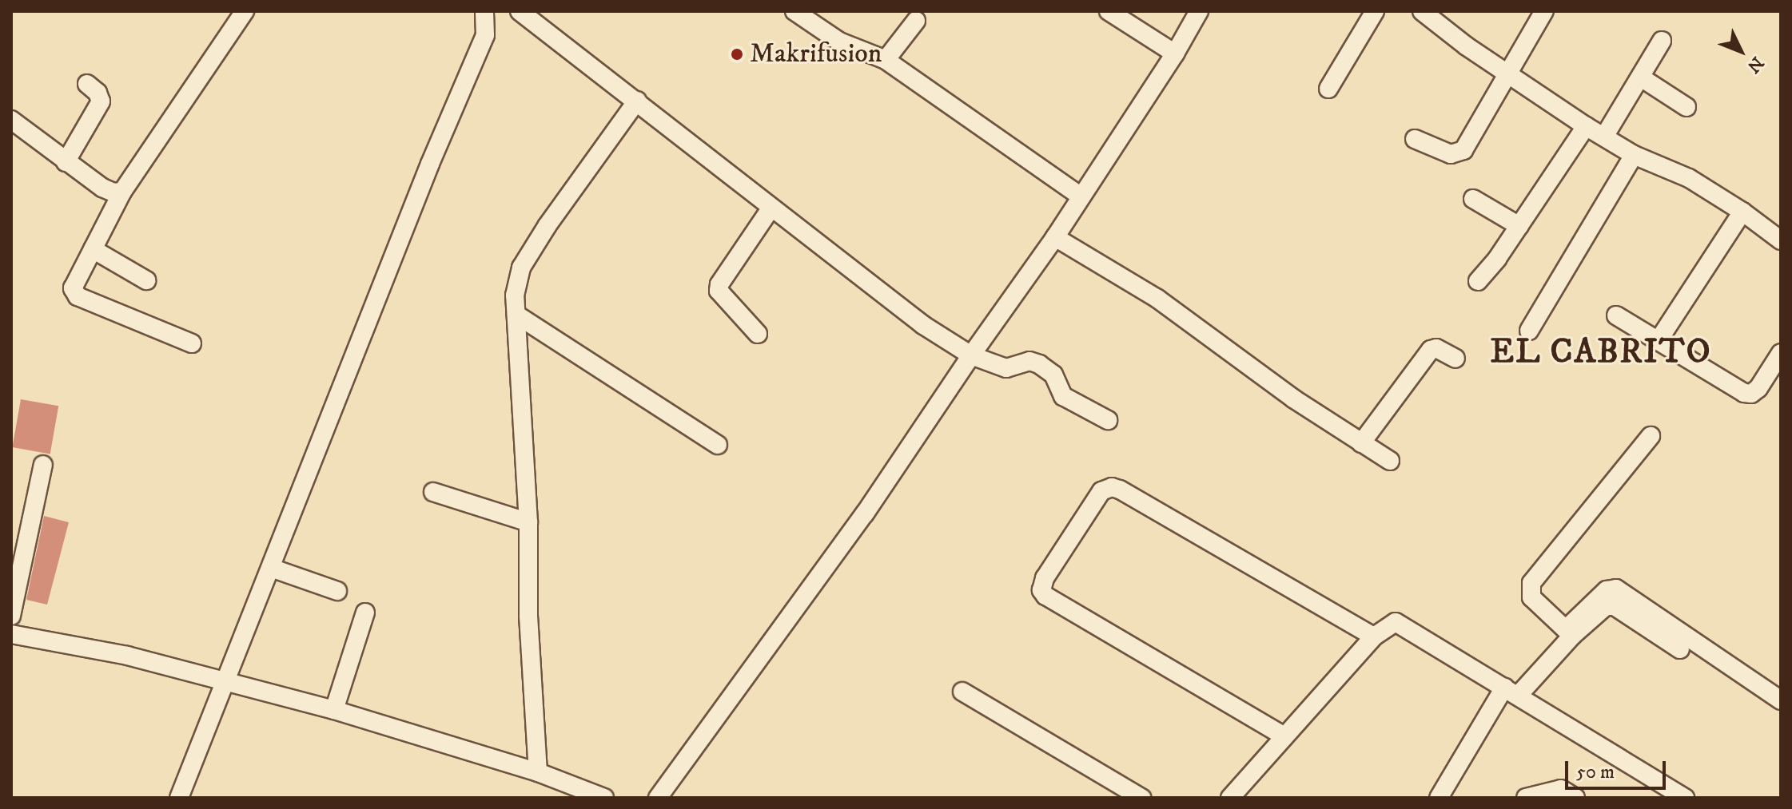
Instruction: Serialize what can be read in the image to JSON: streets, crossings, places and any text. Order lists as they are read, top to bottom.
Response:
{
  "districts": ["EL CABRITO"],
  "places": ["Makrifusion"],
  "scale_bar": "50 m",
  "north": "bottom right"
}
